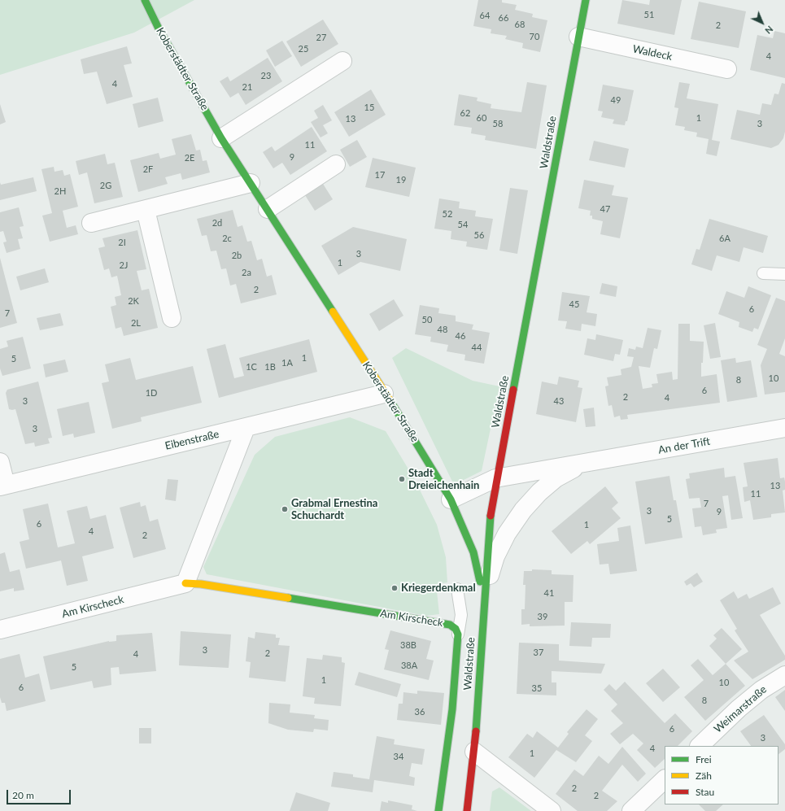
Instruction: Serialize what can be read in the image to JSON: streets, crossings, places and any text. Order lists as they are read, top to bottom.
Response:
{
  "streets": {
    "street": [
      "Waldeck",
      "Koberstädter Straße",
      "Waldstraße",
      "Eibenstraße",
      "An der Trift",
      "Am Kirscheck",
      "Weimarstraße"
    ]
  },
  "crossings": [
    ["Waldeck", "Waldstraße"],
    ["Koberstädter Straße", "Waldstraße"],
    ["Koberstädter Straße", "Eibenstraße"],
    ["Koberstädter Straße", "An der Trift"],
    ["Waldstraße", "An der Trift"]
  ],
  "places": ["Stadt Dreieichenhain", "Grabmal Ernestina Schuchardt", "Kriegerdenkmal"],
  "house_numbers": [
    "51",
    "64",
    "66",
    "68",
    "2",
    "70",
    "27",
    "25",
    "4",
    "23",
    "4",
    "21",
    "49",
    "15",
    "62",
    "60",
    "1",
    "13",
    "58",
    "3",
    "11",
    "9",
    "2E",
    "2F",
    "17",
    "19",
    "2G",
    "2H",
    "47",
    "52",
    "2d",
    "54",
    "56",
    "2c",
    "6A",
    "2I",
    "3",
    "2b",
    "1",
    "2J",
    "2a",
    "2",
    "2K",
    "45",
    "6",
    "7",
    "50",
    "2L",
    "48",
    "46",
    "44",
    "1",
    "5",
    "1A",
    "1C",
    "1B",
    "10",
    "8",
    "6",
    "1D",
    "2",
    "4",
    "3",
    "43",
    "3",
    "13",
    "11",
    "7",
    "3",
    "9",
    "5",
    "6",
    "1",
    "4",
    "2",
    "41",
    "39",
    "38B",
    "3",
    "37",
    "2",
    "4",
    "38A",
    "5",
    "1",
    "10",
    "6",
    "35",
    "8",
    "36",
    "6",
    "3",
    "4",
    "1",
    "34",
    "2",
    "2"
  ],
  "legend": ["Frei", "Zäh", "Stau"],
  "scale_bar": "20 m",
  "north": "bottom right"
}
